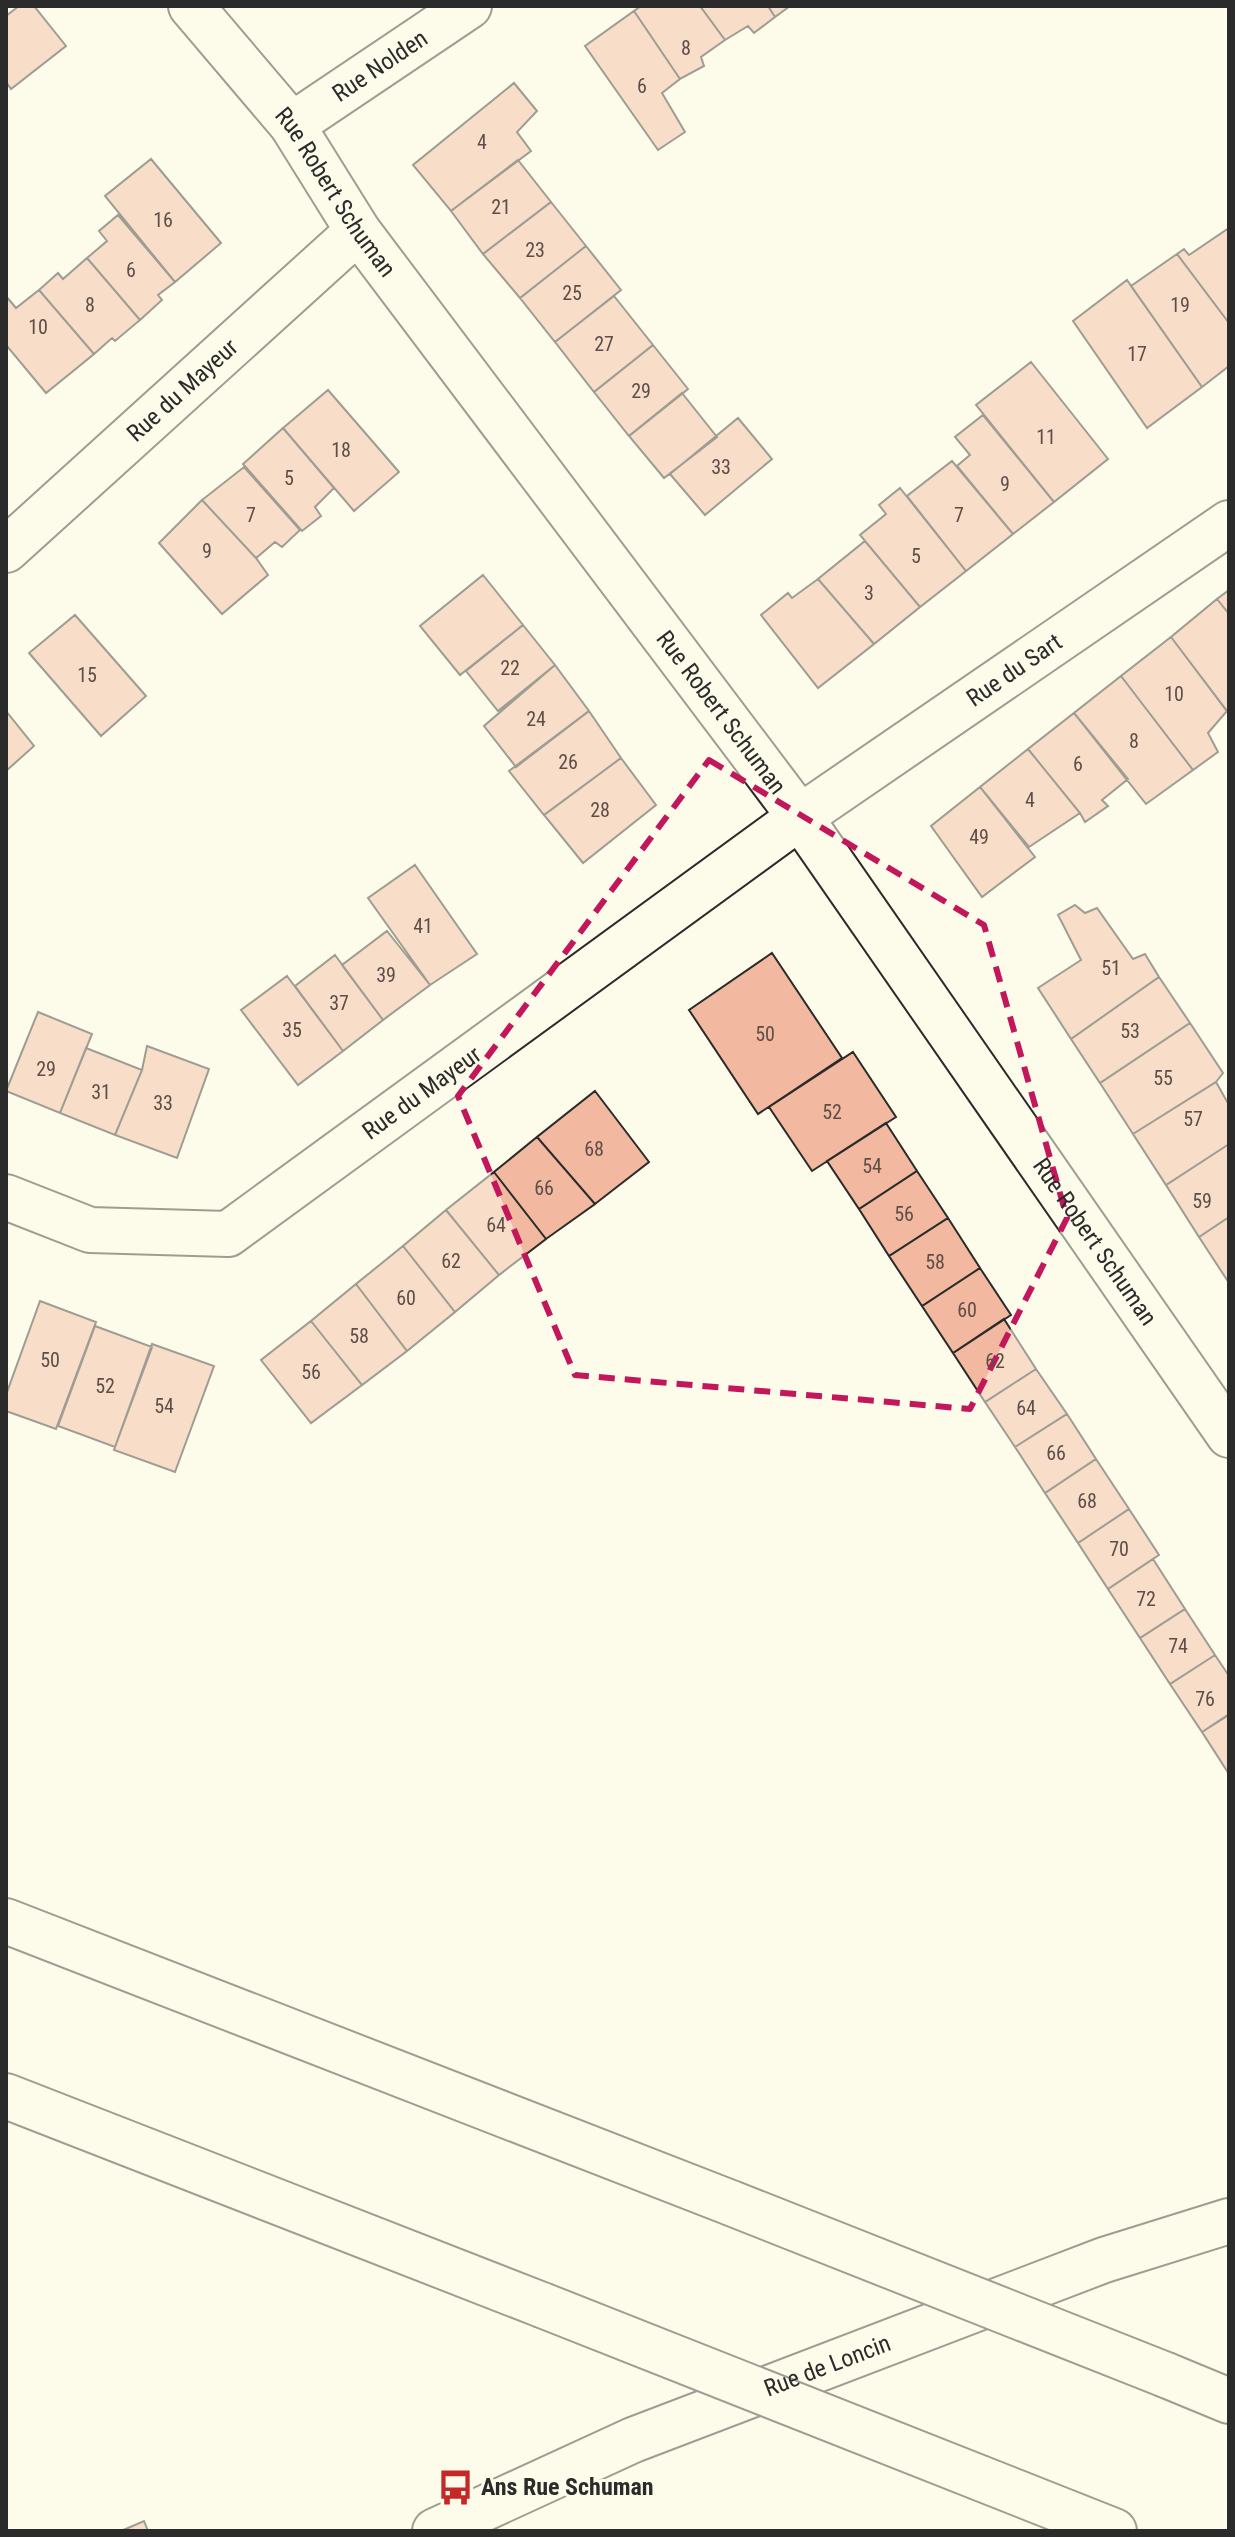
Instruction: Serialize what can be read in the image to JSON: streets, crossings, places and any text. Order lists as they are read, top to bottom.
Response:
{
  "streets": {
    "main road": [
      "Rue Nolden",
      "Rue Robert Schuman",
      "Rue du Mayeur",
      "Rue du Sart",
      "Rue de Loncin"
    ]
  },
  "crossings": [
    ["Rue Nolden", "Rue Robert Schuman"],
    ["Rue Robert Schuman", "Rue du Mayeur"],
    ["Rue Robert Schuman", "Rue du Sart"],
    ["Rue du Mayeur", "Rue du Sart"]
  ],
  "places": {
    "bus stop": ["Ans Rue Schuman"]
  },
  "house_numbers": [
    "8",
    "6",
    "4",
    "21",
    "16",
    "23",
    "6",
    "25",
    "8",
    "19",
    "10",
    "27",
    "17",
    "29",
    "11",
    "18",
    "33",
    "5",
    "9",
    "7",
    "7",
    "9",
    "5",
    "3",
    "22",
    "15",
    "10",
    "24",
    "8",
    "26",
    "6",
    "4",
    "28",
    "49",
    "41",
    "51",
    "39",
    "37",
    "35",
    "53",
    "50",
    "29",
    "55",
    "31",
    "33",
    "52",
    "57",
    "68",
    "54",
    "66",
    "59",
    "56",
    "64",
    "62",
    "58",
    "60",
    "60",
    "58",
    "50",
    "62",
    "56",
    "52",
    "54",
    "64",
    "66",
    "68",
    "70",
    "72",
    "74",
    "76"
  ]
}
